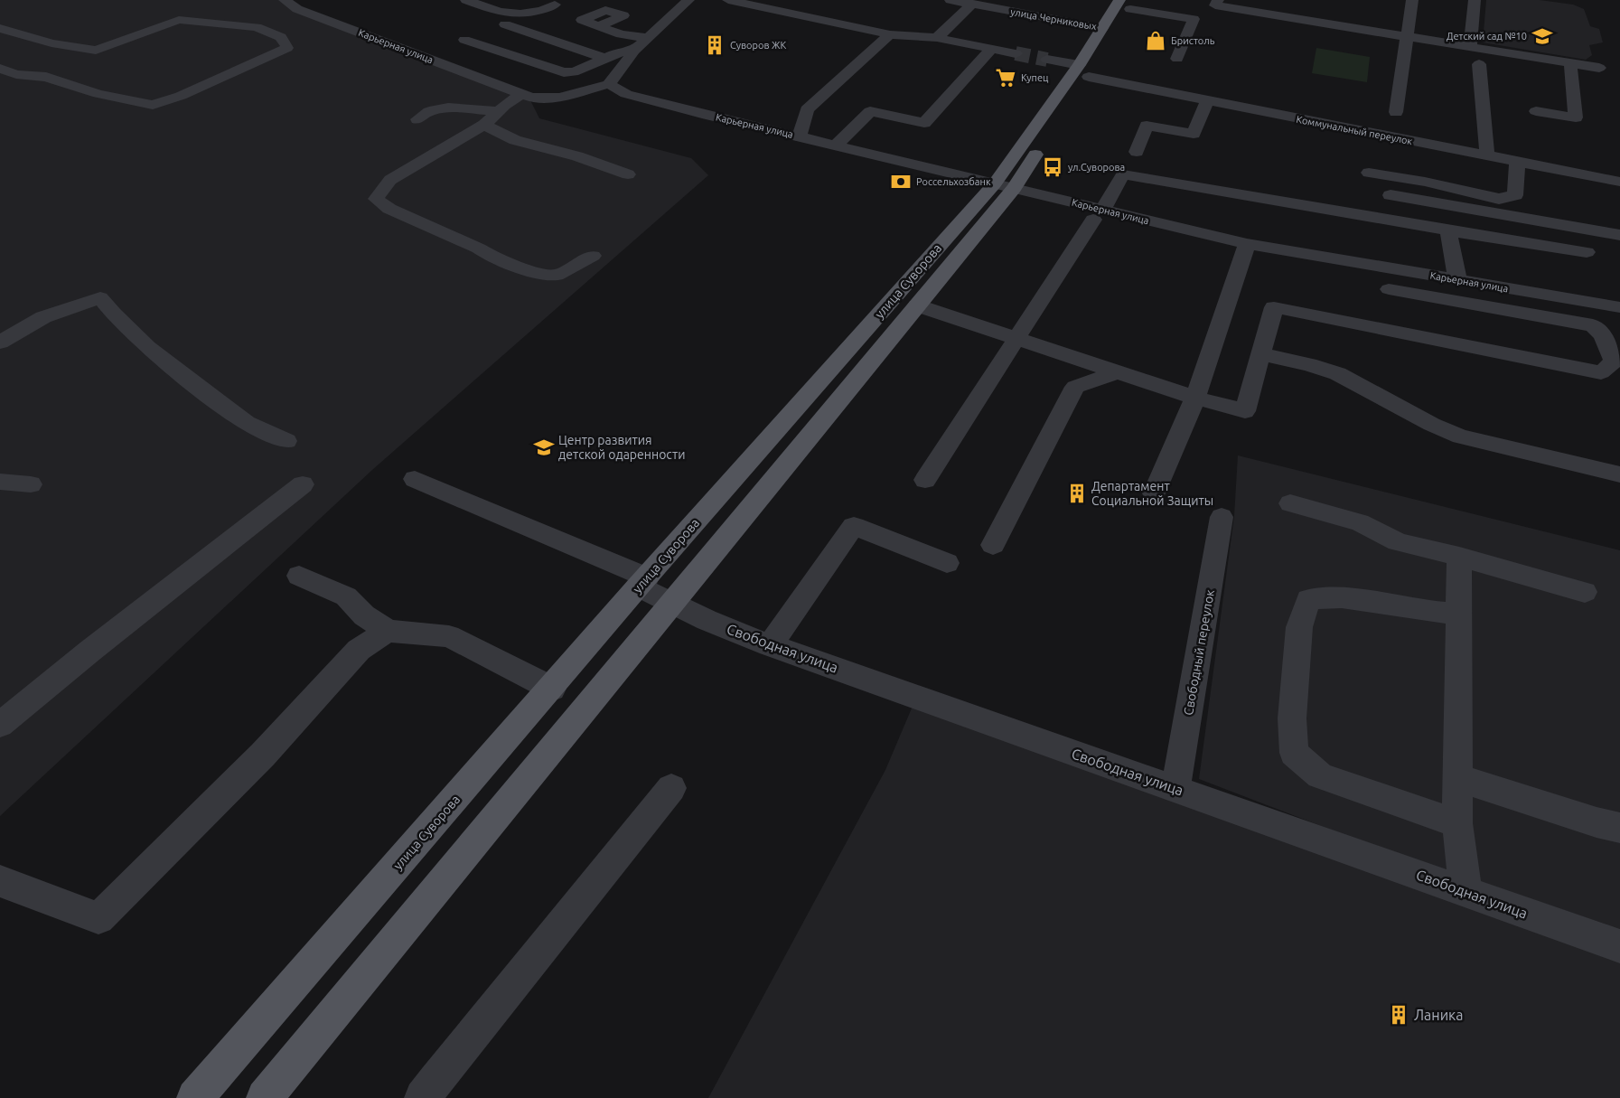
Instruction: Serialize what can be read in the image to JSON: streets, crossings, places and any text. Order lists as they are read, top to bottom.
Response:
{
  "streets": {
    "main road": ["улица Суворова"],
    "street": [
      "улица Черниковых",
      "Карьерная улица",
      "Коммунальный переулок",
      "Свободная улица",
      "Свободный переулок"
    ]
  },
  "crossings": [
    ["улица Черниковых", "улица Суворова"],
    ["Карьерная улица", "улица Суворова"],
    ["улица Суворова", "Свободная улица"],
    ["Свободная улица", "Свободный переулок"]
  ],
  "places": {
    "school or university": ["Детский сад №10", "Центр развития детской одаренности"],
    "shop": ["Бристоль"],
    "building": ["Суворов ЖК", "Департамент Социальной Защиты", "Ланика"],
    "supermarket": ["Купец"],
    "bus stop": ["ул.Суворова"],
    "bank": ["Россельхозбанк"]
  }
}
